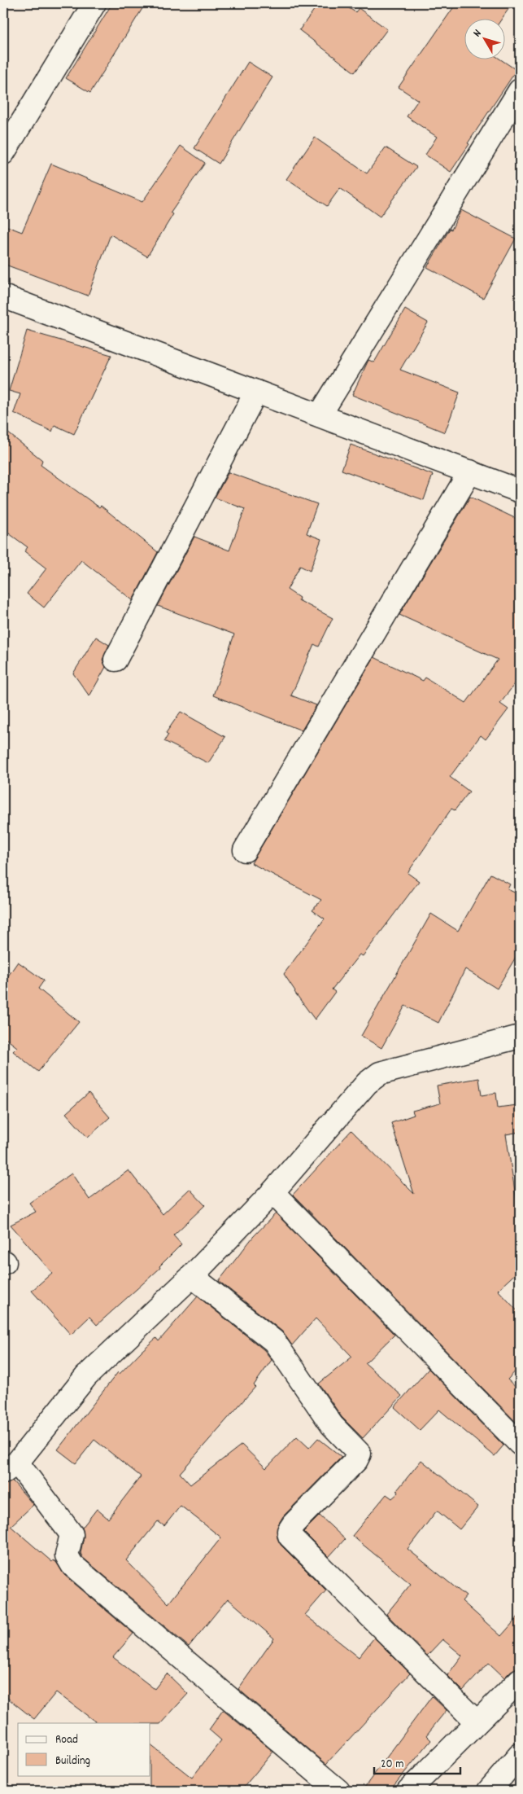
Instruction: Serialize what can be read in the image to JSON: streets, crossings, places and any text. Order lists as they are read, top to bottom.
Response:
{
  "legend": ["Road", "Building"],
  "scale_bar": "20 m",
  "north": "top left"
}
